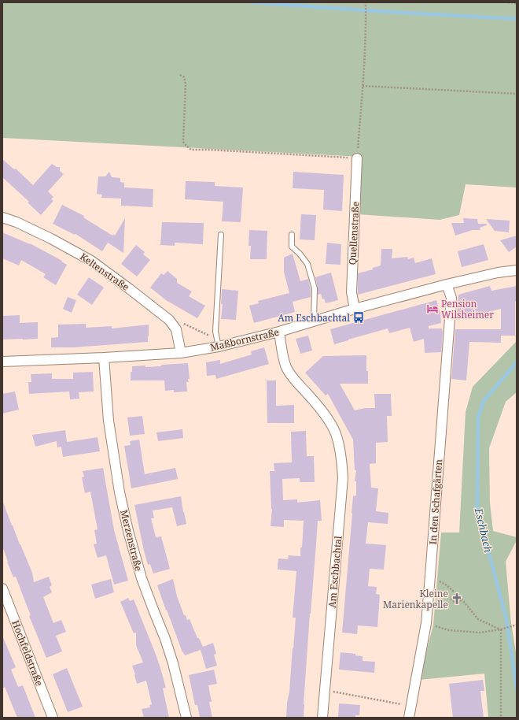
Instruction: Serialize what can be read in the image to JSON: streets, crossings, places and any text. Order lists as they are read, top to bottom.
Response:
{
  "streets": {
    "street": [
      "Quellenstraße",
      "Keltenstraße",
      "Maßbornstraße",
      "In den Schafgärten",
      "Merzenstraße",
      "Am Eschbachtal",
      "Hochfeldstraße"
    ]
  },
  "crossings": [
    ["Quellenstraße", "Maßbornstraße"],
    ["Keltenstraße", "Maßbornstraße"],
    ["Maßbornstraße", "In den Schafgärten"],
    ["Maßbornstraße", "Merzenstraße"],
    ["Maßbornstraße", "Am Eschbachtal"]
  ],
  "water": ["Eschbach"],
  "places": {
    "hotel": ["Pension Wilsheimer"],
    "bus stop": ["Am Eschbachtal"],
    "church": ["Kleine Marienkapelle"]
  }
}
